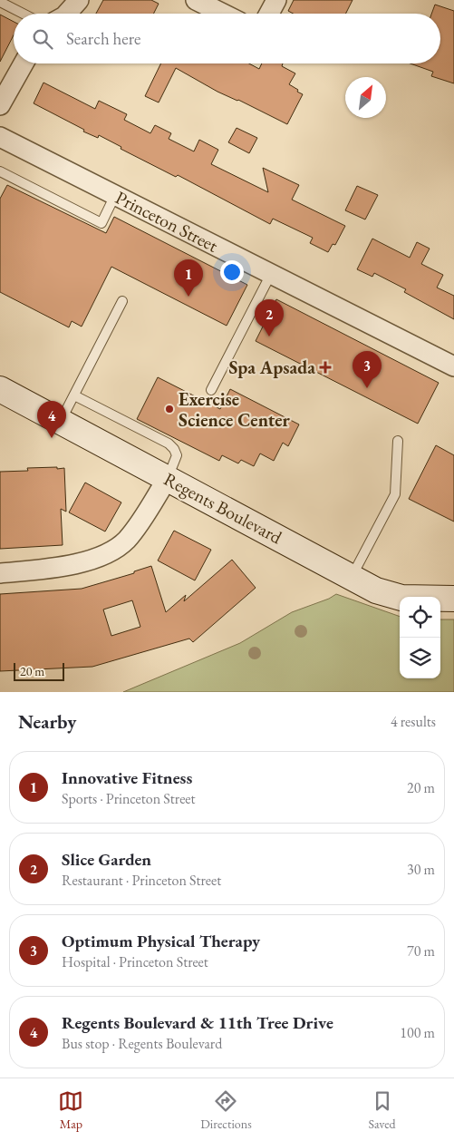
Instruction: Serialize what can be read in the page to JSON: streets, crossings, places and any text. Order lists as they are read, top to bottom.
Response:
{
  "streets": {
    "main road": ["Regents Boulevard"],
    "street": ["Princeton Street"]
  },
  "places": {
    "health": ["Spa Apsada"],
    "other": ["Exercise Science Center"]
  },
  "scale_bar": "20 m",
  "north": "top right",
  "page": {
    "search": "Search here",
    "pins": [
      "1",
      "2",
      "3",
      "4"
    ],
    "scale": "20 m",
    "heading": ["Nearby", "4 results"],
    "list": [
      {
        "mark": "1",
        "name": "Innovative Fitness",
        "note": "Sports · Princeton Street",
        "value": "20 m"
      },
      {
        "mark": "2",
        "name": "Slice Garden",
        "note": "Restaurant · Princeton Street",
        "value": "30 m"
      },
      {
        "mark": "3",
        "name": "Optimum Physical Therapy",
        "note": "Hospital · Princeton Street",
        "value": "70 m"
      },
      {
        "mark": "4",
        "name": "Regents Boulevard & 11th Tree Drive",
        "note": "Bus stop · Regents Boulevard",
        "value": "100 m"
      }
    ],
    "nav": ["Map", "Directions", "Saved"]
  }
}
